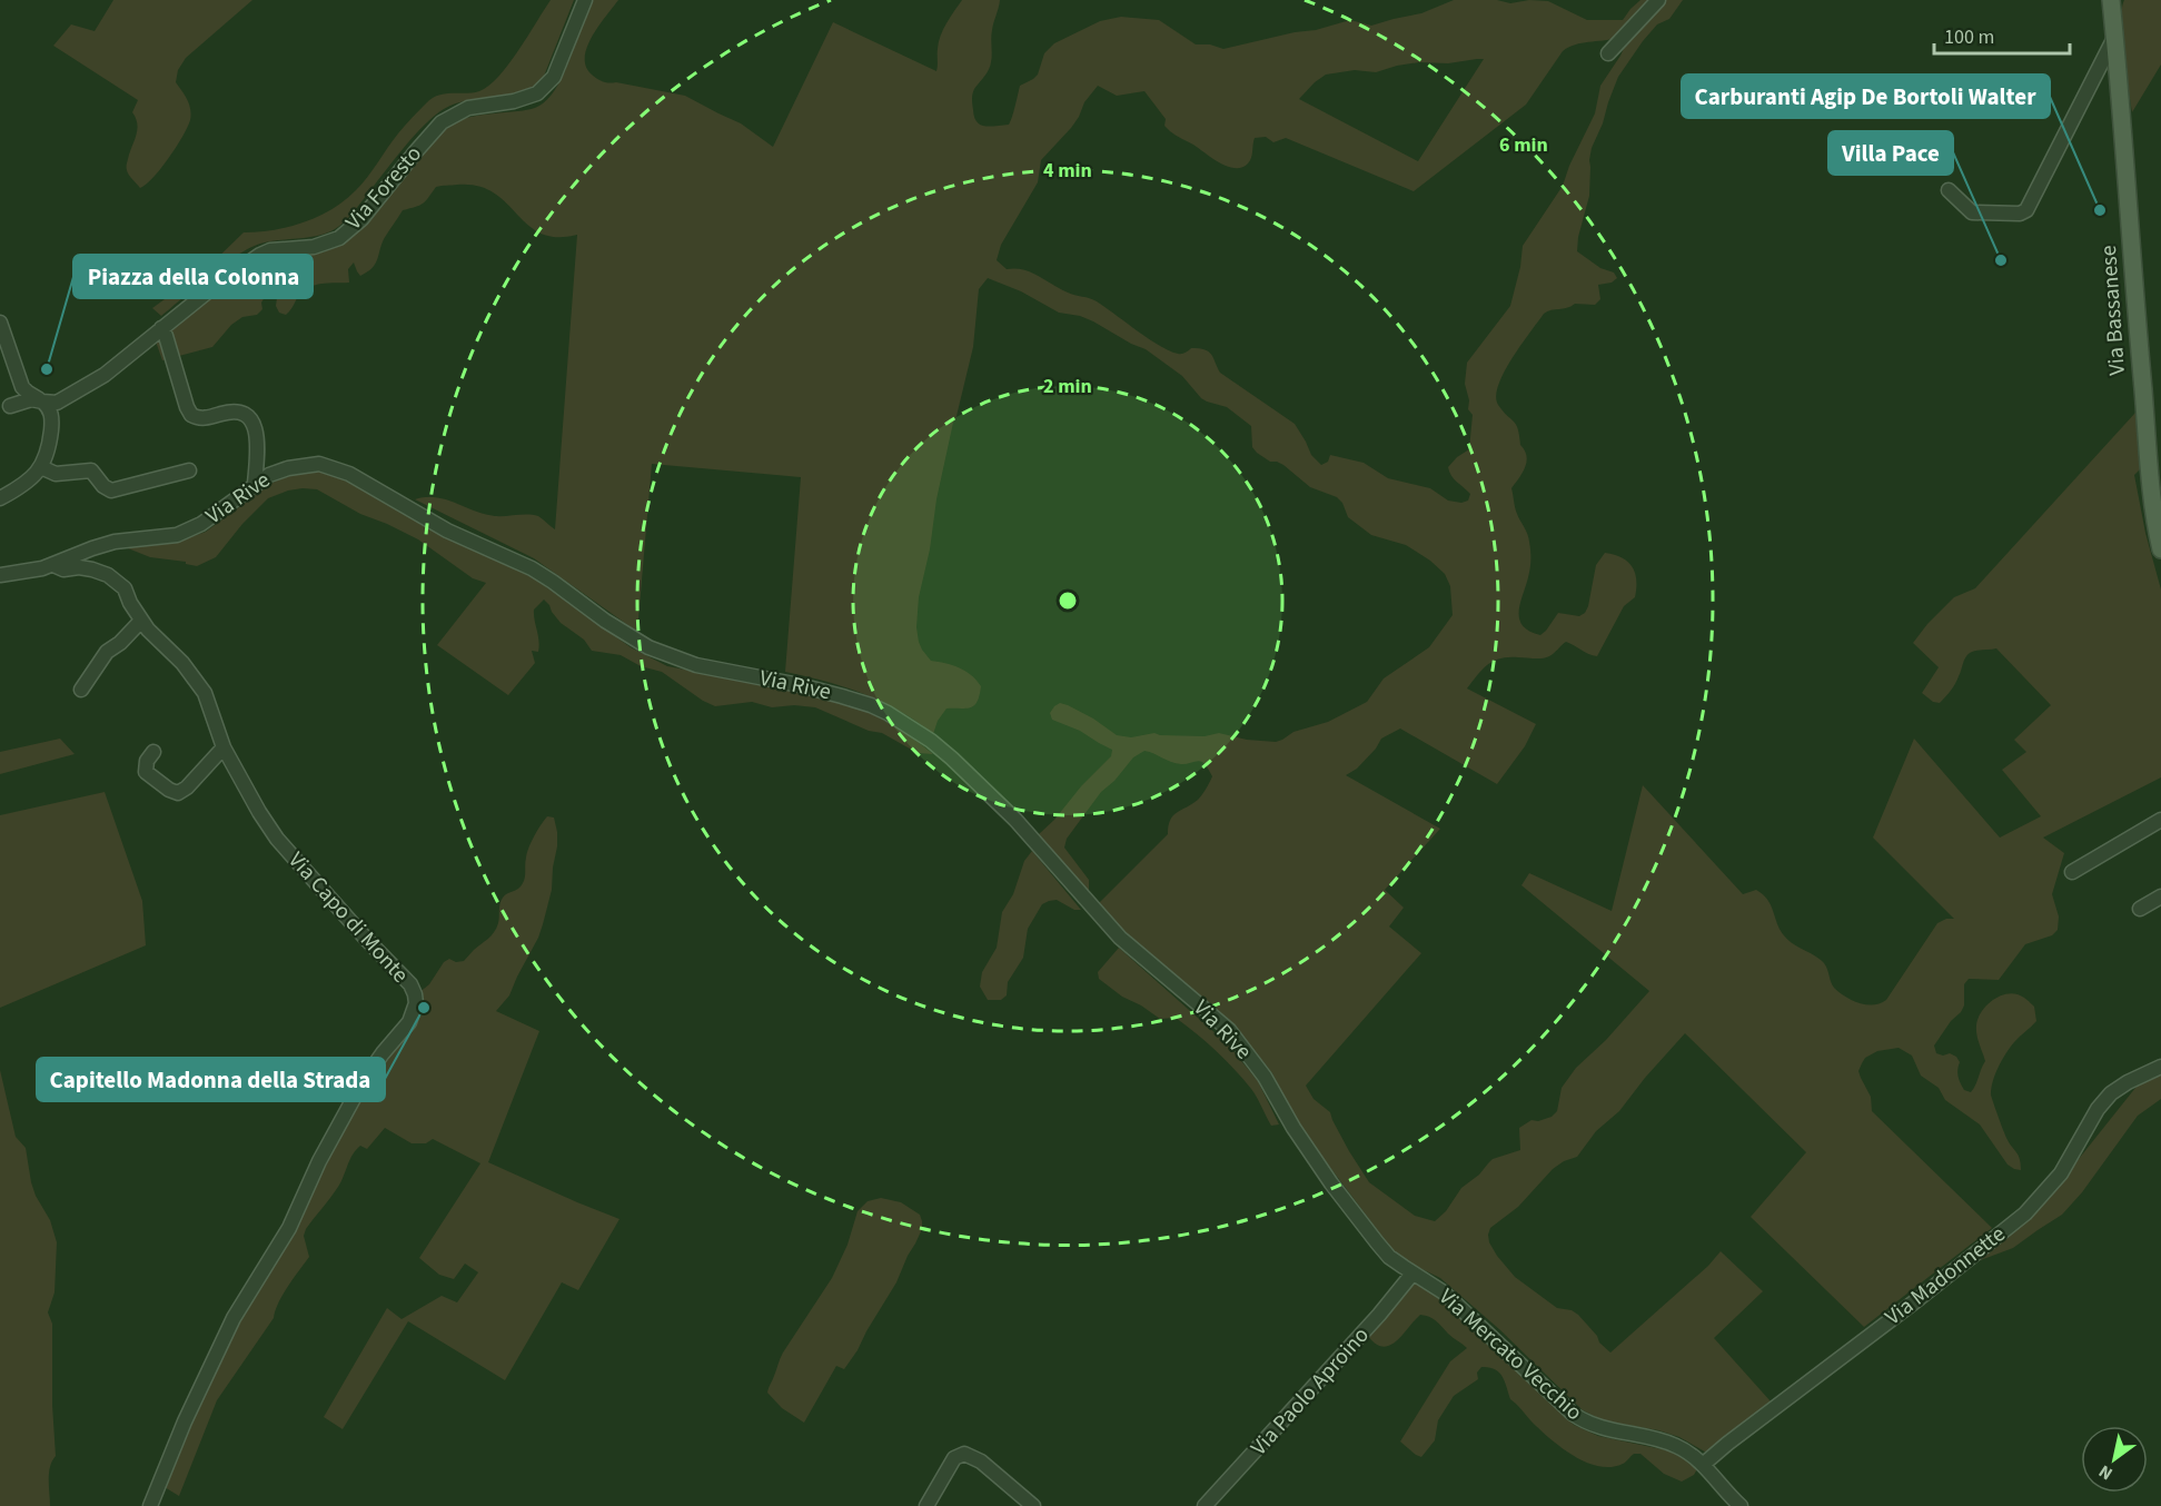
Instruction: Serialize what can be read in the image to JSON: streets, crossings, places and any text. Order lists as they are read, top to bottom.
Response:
{
  "streets": {
    "main road": ["Via Bassanese"],
    "street": [
      "Via Foresto",
      "Via Rive",
      "Via Capo di Monte",
      "Via Madonnette",
      "Via Mercato Vecchio",
      "Via Paolo Aproino"
    ]
  },
  "crossings": [
    ["Via Rive", "Via Capo di Monte"],
    ["Via Rive", "Via Mercato Vecchio"],
    ["Via Rive", "Via Paolo Aproino"],
    ["Via Madonnette", "Via Mercato Vecchio"],
    ["Via Mercato Vecchio", "Via Paolo Aproino"]
  ],
  "places": [
    "Carburanti Agip De Bortoli Walter",
    "Villa Pace",
    "Piazza della Colonna",
    "Capitello Madonna della Strada"
  ],
  "scale_bar": "100 m",
  "north": "bottom left",
  "rings": ["6 min", "4 min", "2 min"]
}
